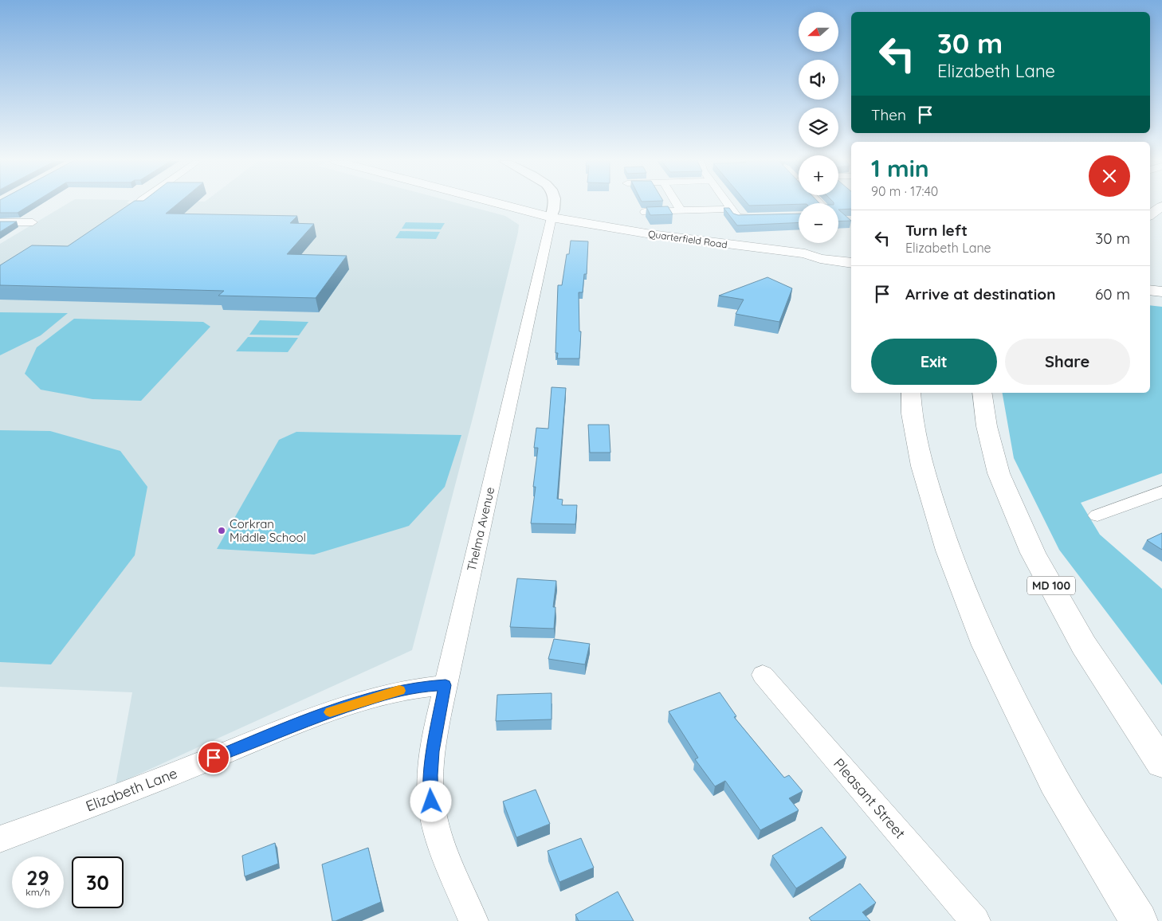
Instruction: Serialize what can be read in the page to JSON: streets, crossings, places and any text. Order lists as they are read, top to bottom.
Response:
{
  "streets": {
    "main road": ["Quarterfield Road", "MD 100"],
    "street": ["Thelma Avenue", "Elizabeth Lane", "Pleasant Street"]
  },
  "crossings": [
    ["Quarterfield Road", "Thelma Avenue"],
    ["Thelma Avenue", "Elizabeth Lane"]
  ],
  "places": ["Corkran Middle School"],
  "north": "left",
  "page": {
    "map_buttons": ["+", "−"],
    "turn": ["30 m", "Elizabeth Lane"],
    "then": "Then",
    "heading": ["1 min", "90 m · 17:40"],
    "list": [
      {
        "name": "Turn left",
        "note": "Elizabeth Lane",
        "value": "30 m"
      },
      {
        "name": "Arrive at destination",
        "value": "60 m"
      }
    ],
    "buttons": ["Exit", "Share"],
    "speed": "29 km/h",
    "limit": "30"
  }
}
